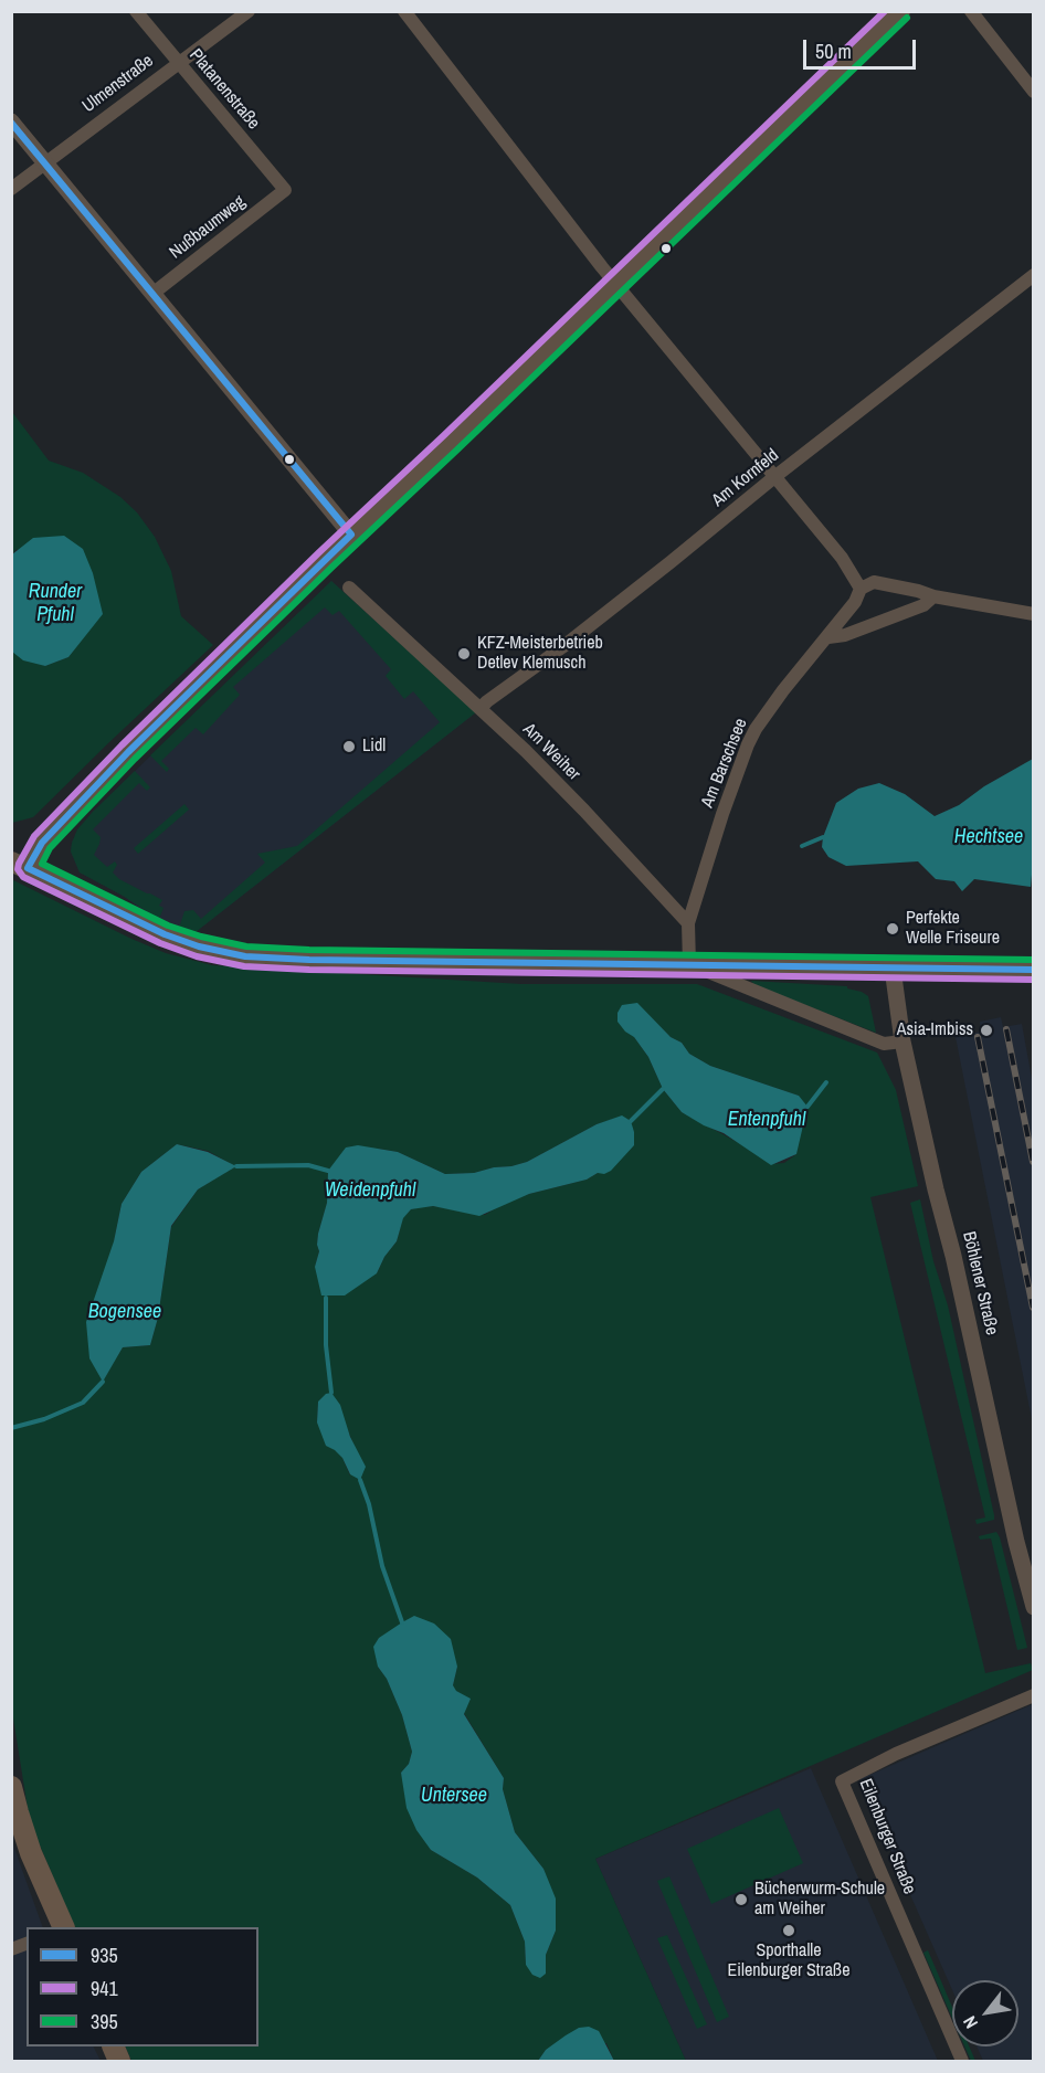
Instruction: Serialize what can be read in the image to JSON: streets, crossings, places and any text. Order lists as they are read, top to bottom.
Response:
{
  "streets": {
    "street": [
      "Ulmenstraße",
      "Platanenstraße",
      "Nußbaumweg",
      "Am Kornfeld",
      "Am Weiher",
      "Am Barschsee",
      "Böhlener Straße",
      "Eilenburger Straße"
    ]
  },
  "crossings": [
    ["Ulmenstraße", "Platanenstraße"],
    ["Platanenstraße", "Nußbaumweg"],
    ["Am Kornfeld", "Am Weiher"],
    ["Am Weiher", "Am Barschsee"]
  ],
  "water": [
    "Runder Pfuhl",
    "Hechtsee",
    "Entenpfuhl",
    "Weidenpfuhl",
    "Bogensee",
    "Untersee"
  ],
  "places": [
    "KFZ-Meisterbetrieb Detlev Klemusch",
    "Lidl",
    "Perfekte Welle Friseure",
    "Asia-Imbiss",
    "Bücherwurm-Schule am Weiher",
    "Sporthalle Eilenburger Straße"
  ],
  "lines": ["transit line 941", "transit line 395", "transit line 935"],
  "legend": ["935", "941", "395"],
  "scale_bar": "50 m",
  "north": "bottom left"
}
